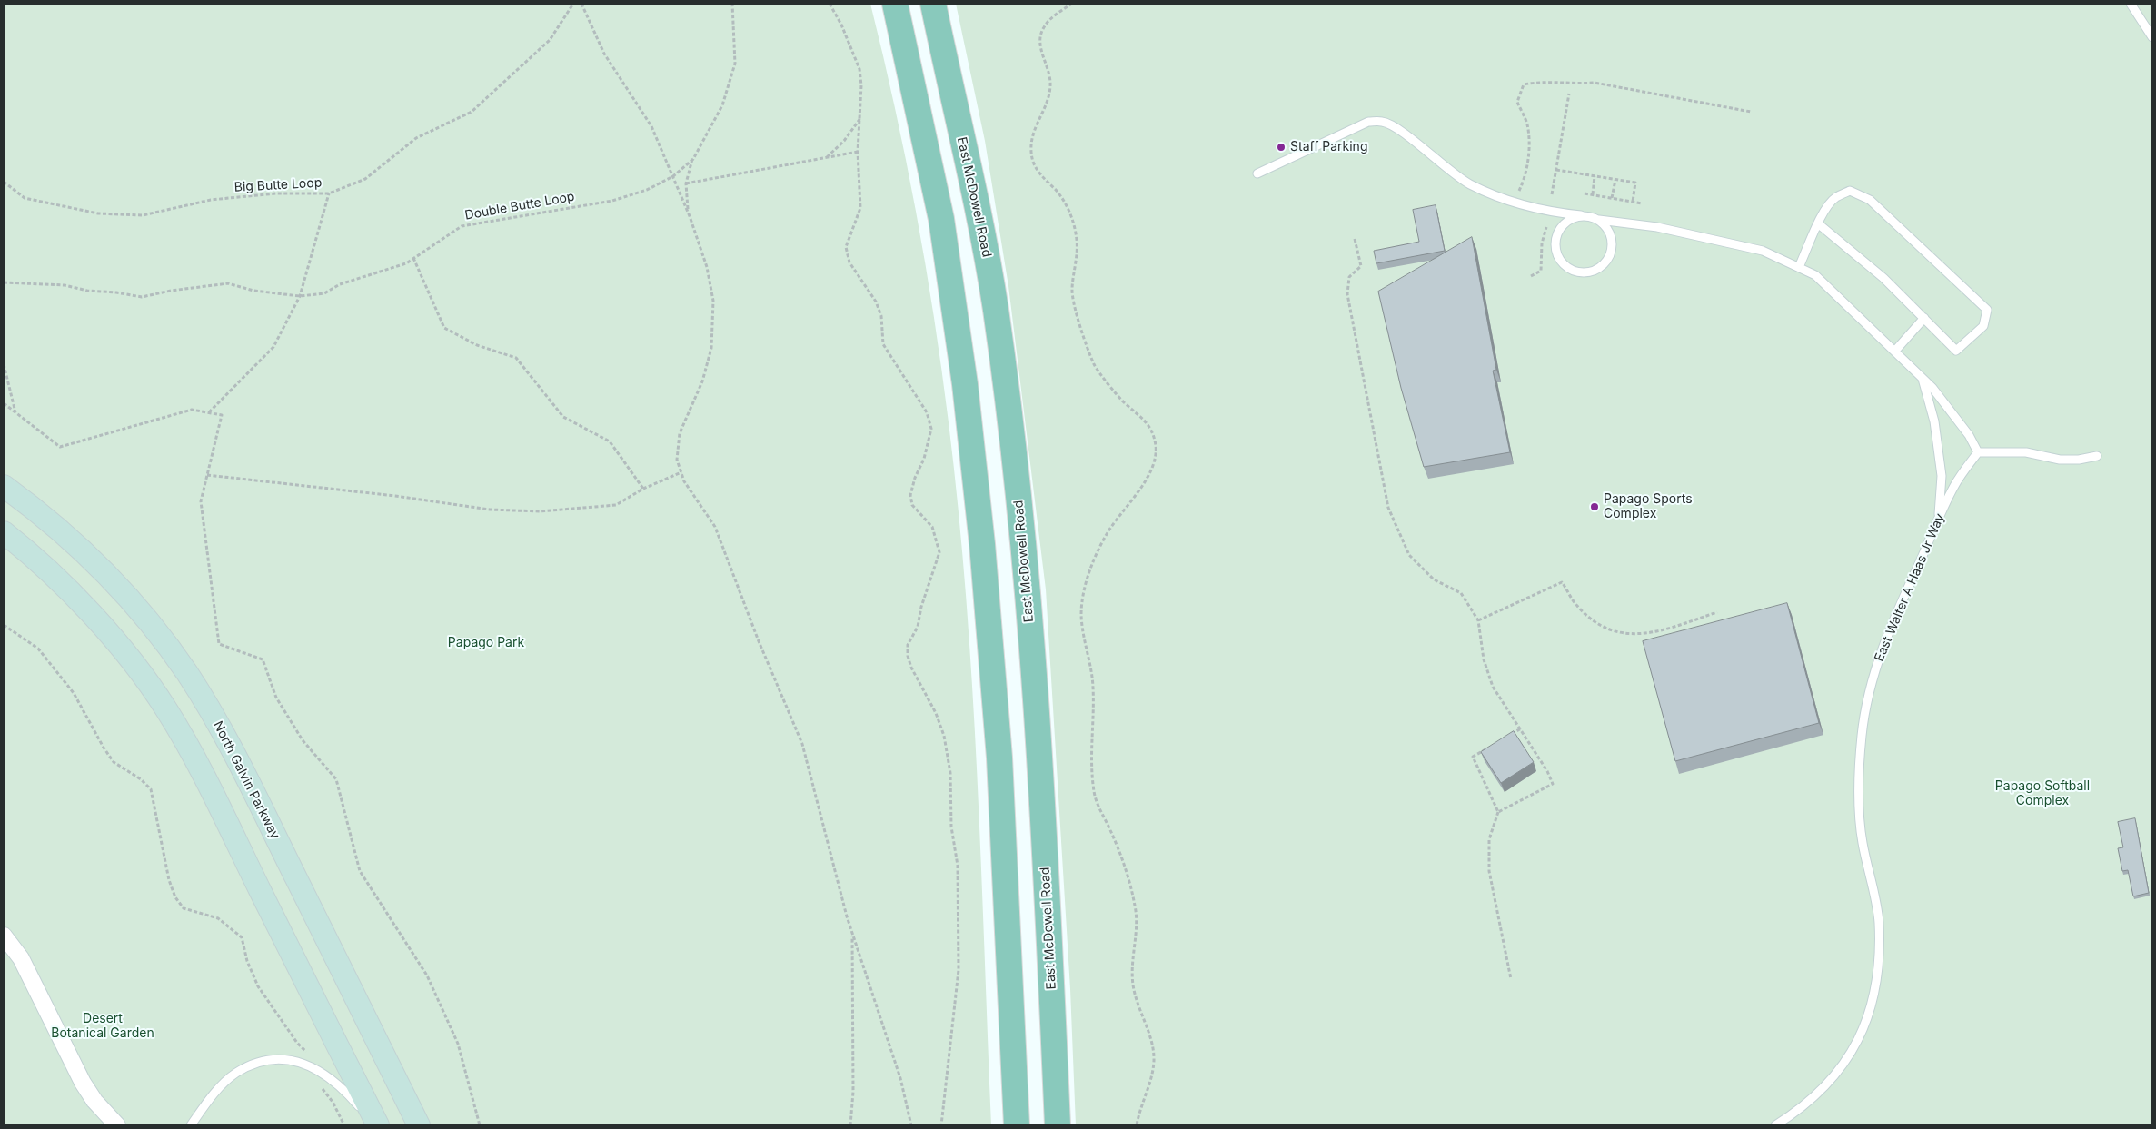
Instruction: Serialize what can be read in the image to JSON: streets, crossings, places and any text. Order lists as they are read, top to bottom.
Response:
{
  "streets": {
    "main road": ["East McDowell Road", "North Galvin Parkway"],
    "lane": ["East Walter A Haas Jr Way"],
    "path": ["Big Butte Loop", "Double Butte Loop"]
  },
  "parks": ["Papago Park", "Papago Softball Complex", "Desert Botanical Garden"],
  "places": ["Staff Parking", "Papago Sports Complex"]
}
